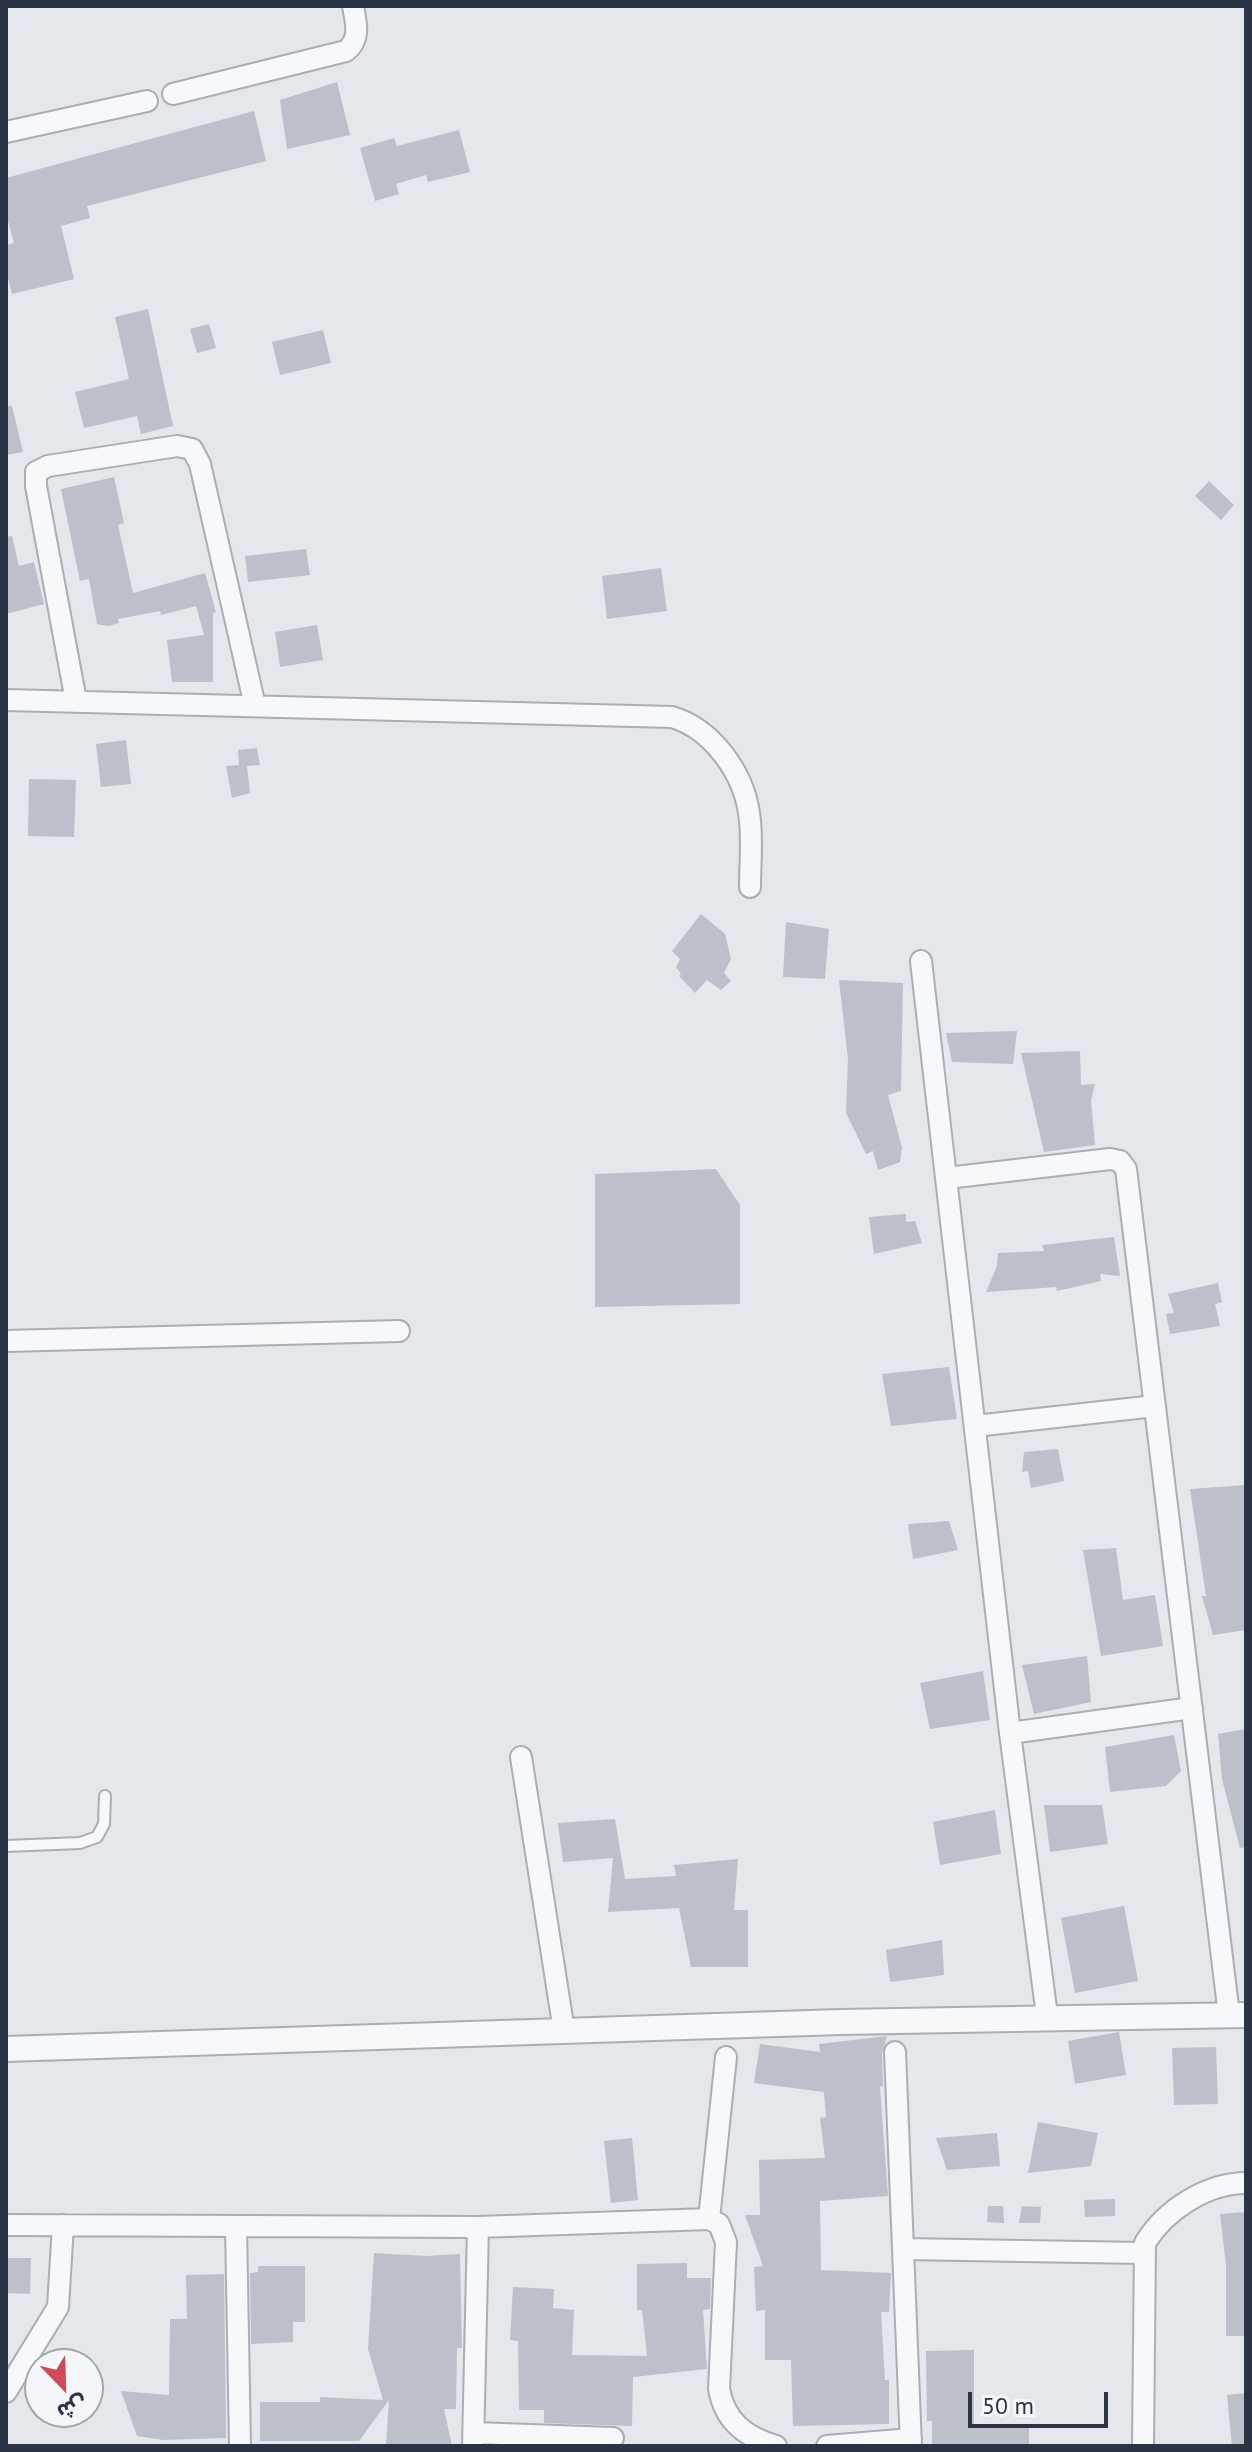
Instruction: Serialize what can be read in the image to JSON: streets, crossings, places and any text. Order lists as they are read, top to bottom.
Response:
{
  "scale_bar": "50 m",
  "north": "bottom right"
}
